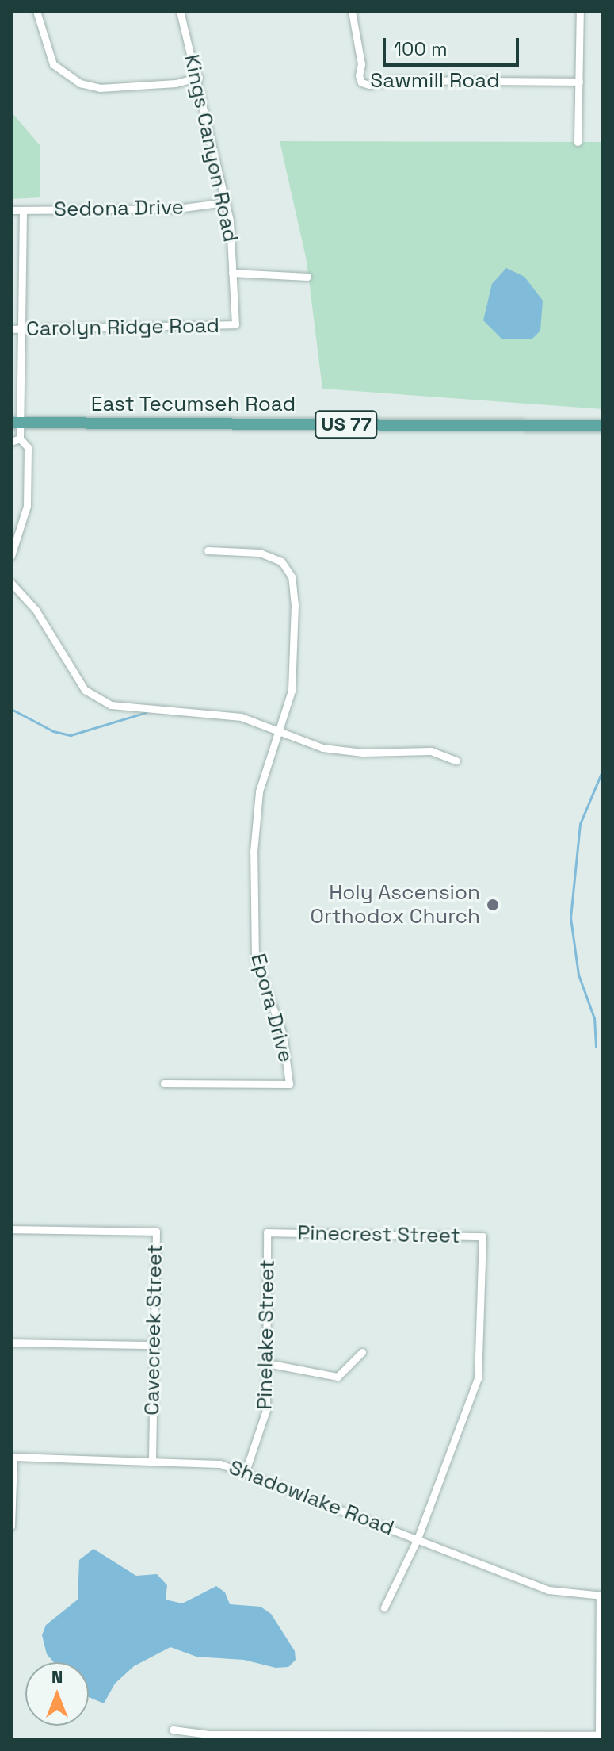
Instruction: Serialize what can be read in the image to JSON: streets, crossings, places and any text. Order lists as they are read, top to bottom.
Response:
{
  "streets": {
    "main road": ["East Tecumseh Road", "US 77"],
    "street": [
      "Sawmill Road",
      "Kings Canyon Road",
      "Sedona Drive",
      "Carolyn Ridge Road",
      "Epora Drive",
      "Pinecrest Street",
      "Cavecreek Street",
      "Pinelake Street",
      "Shadowlake Road"
    ]
  },
  "crossings": [
    ["Kings Canyon Road", "Sedona Drive"],
    ["Kings Canyon Road", "Carolyn Ridge Road"],
    ["Pinecrest Street", "Pinelake Street"],
    ["Pinecrest Street", "Shadowlake Road"],
    ["Cavecreek Street", "Shadowlake Road"],
    ["Pinelake Street", "Shadowlake Road"]
  ],
  "places": ["Holy Ascension Orthodox Church"],
  "scale_bar": "100 m",
  "north": "top"
}
